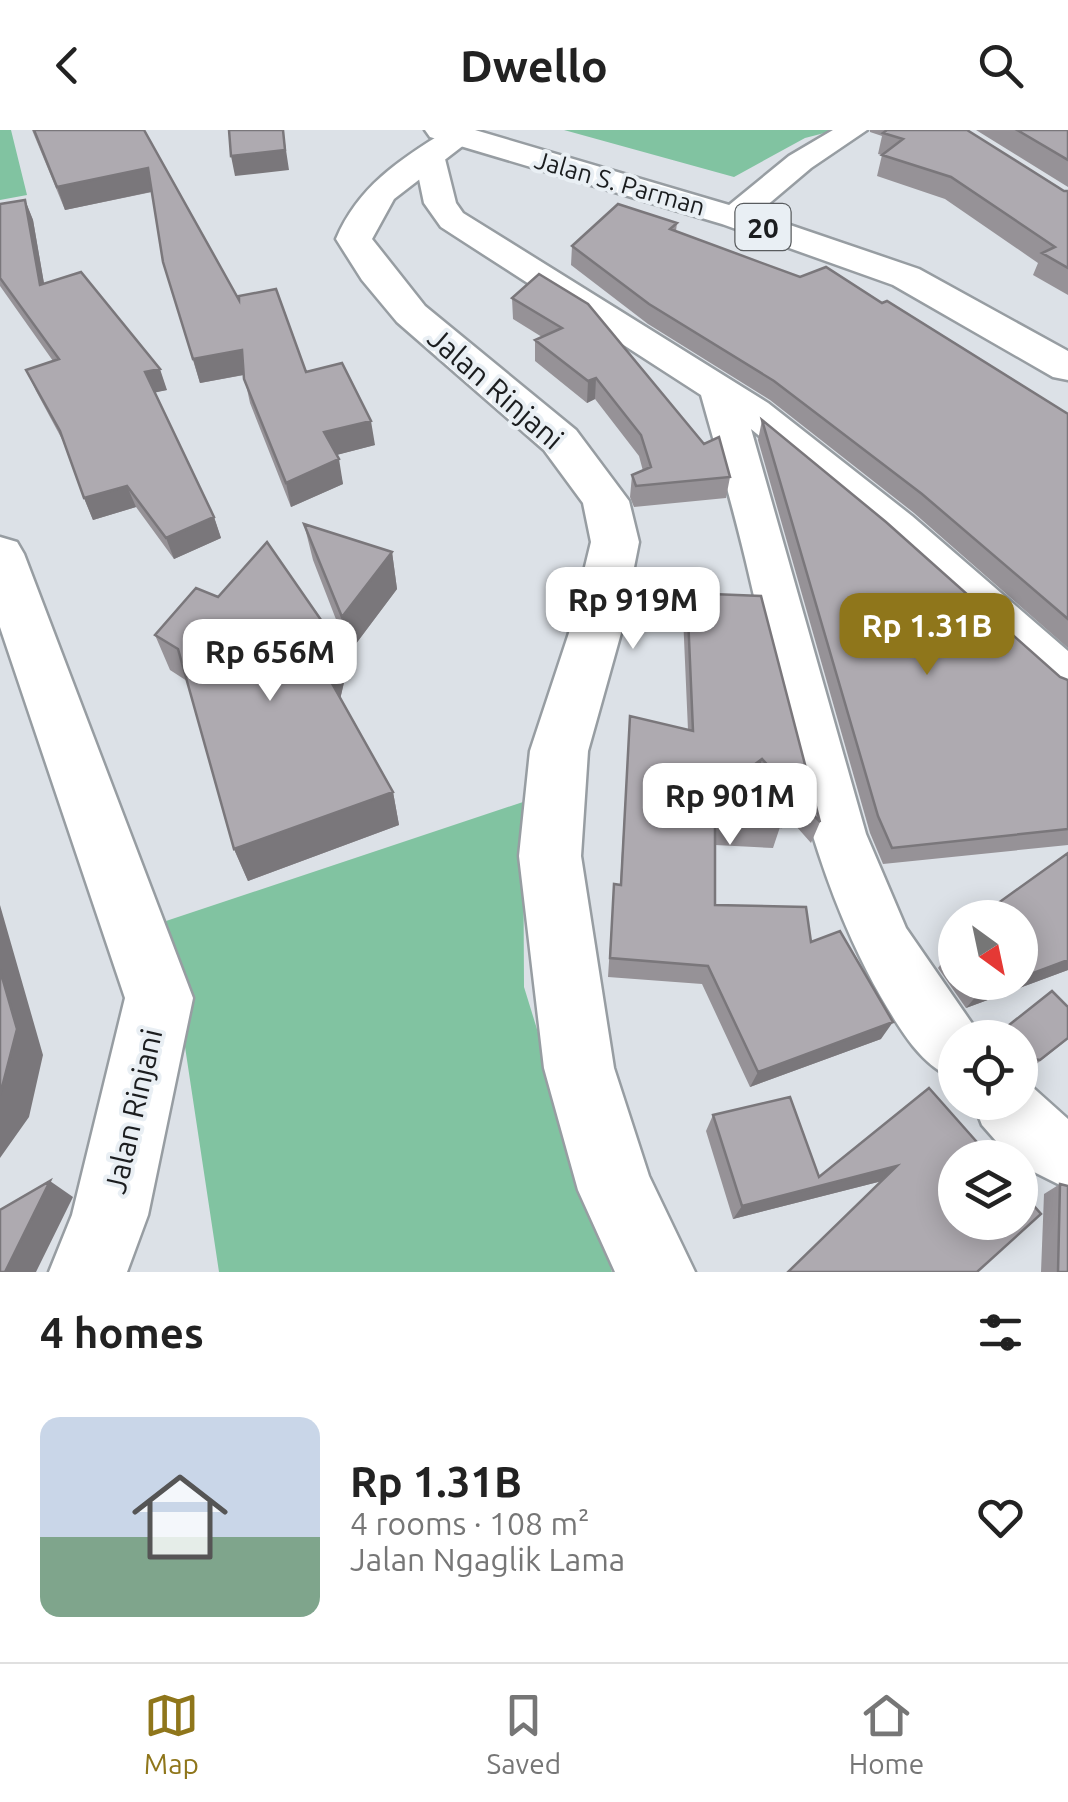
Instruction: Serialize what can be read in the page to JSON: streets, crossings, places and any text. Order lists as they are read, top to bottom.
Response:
{
  "streets": {
    "main road": ["Jalan S. Parman", "20", "Jalan Rinjani"]
  },
  "crossings": [
    ["Jalan S. Parman", "Jalan Rinjani"]
  ],
  "north": "bottom right",
  "page": {
    "header": "Dwello",
    "price": [
      "Rp 919M",
      "Rp 1.31B",
      "Rp 656M",
      "Rp 901M"
    ],
    "heading": "4 homes",
    "list": [
      {
        "name": "Rp 1.31B",
        "note": "4 rooms · 108 m² · Jalan Ngaglik Lama"
      }
    ],
    "tabs": ["Map", "Saved", "Home"]
  }
}
